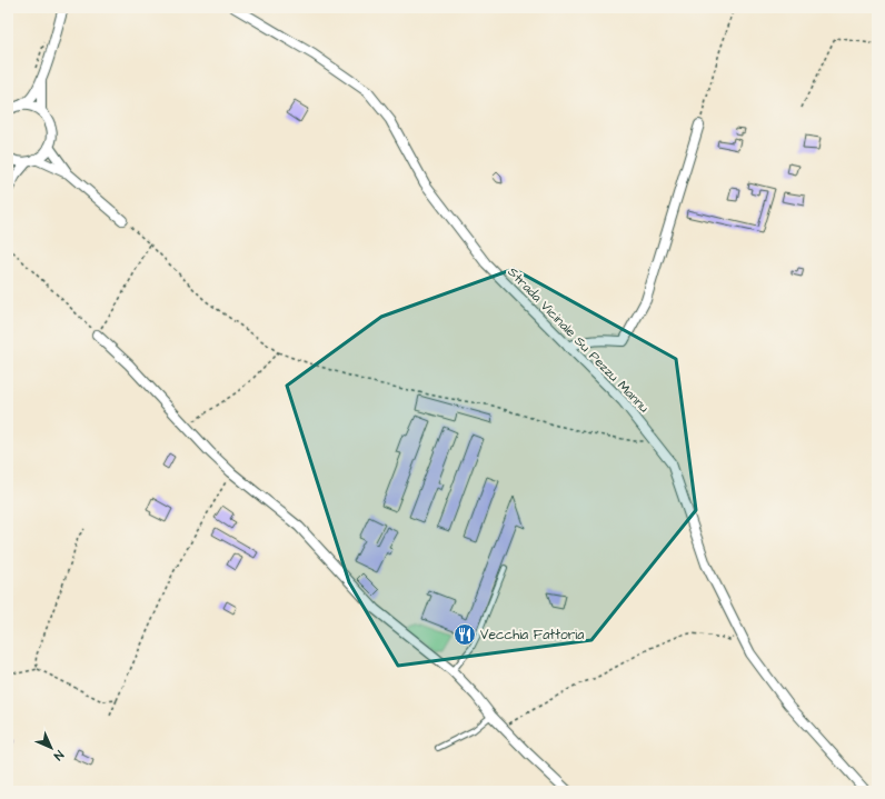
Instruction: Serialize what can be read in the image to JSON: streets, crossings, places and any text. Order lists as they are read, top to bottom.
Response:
{
  "streets": {
    "street": ["Strada Vicinale Su Pezzu Mannu"]
  },
  "places": {
    "restaurant": ["Vecchia Fattoria"]
  },
  "north": "bottom right"
}
